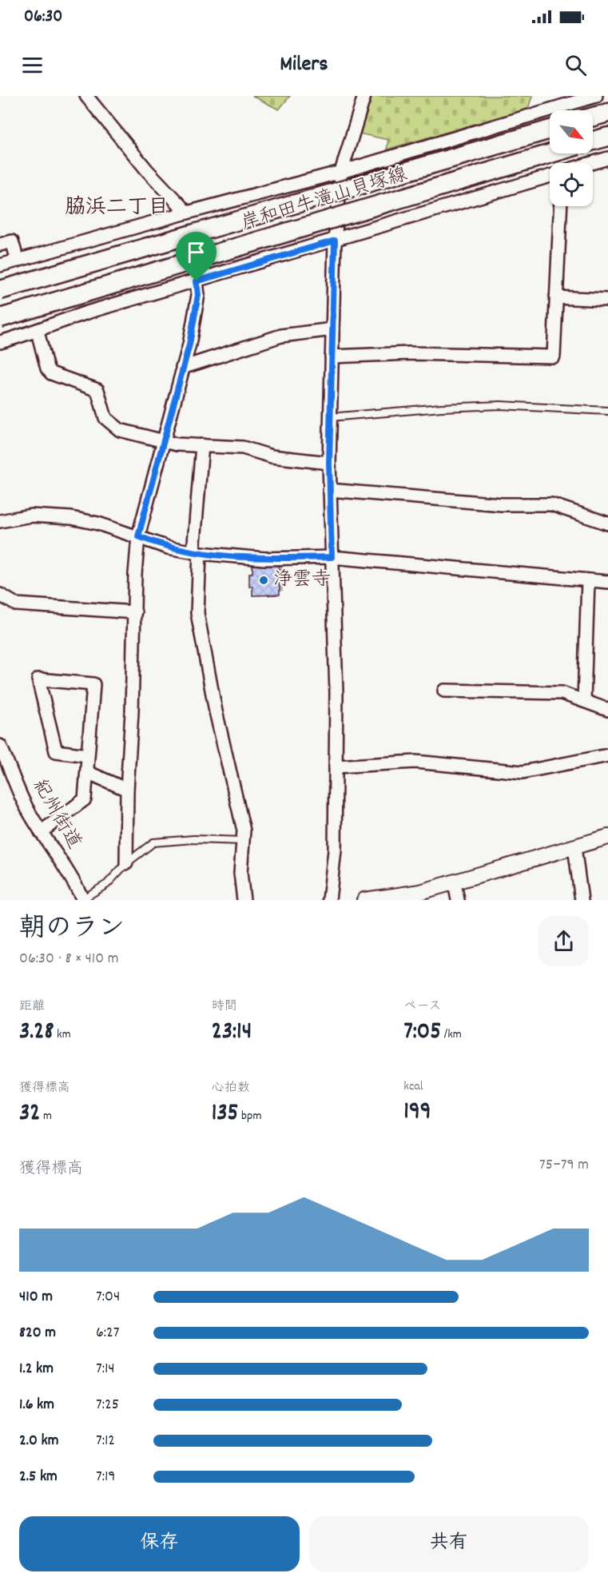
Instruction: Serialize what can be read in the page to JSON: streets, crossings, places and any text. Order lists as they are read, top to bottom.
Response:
{
  "streets": {
    "main road": ["岸和田牛滝山貝塚線"],
    "street": ["紀州街道"]
  },
  "districts": ["脇浜二丁目"],
  "places": ["浄雲寺"],
  "north": "bottom right",
  "page": {
    "status": "06:30",
    "header": "Milers",
    "heading": ["朝のラン", "06:30 · 8 × 410 m"],
    "stats": [
      ["距離", "3.28 km"],
      ["時間", "23:14"],
      ["ペース", "7:05 /km"],
      ["獲得標高", "32 m"],
      ["心拍数", "135 bpm"],
      ["kcal", "199"]
    ],
    "chart": ["獲得標高", "75–79 m"],
    "list": [
      {
        "name": "410 m",
        "note": "7:04"
      },
      {
        "name": "820 m",
        "note": "6:27"
      },
      {
        "name": "1.2 km",
        "note": "7:14"
      },
      {
        "name": "1.6 km",
        "note": "7:25"
      },
      {
        "name": "2.0 km",
        "note": "7:12"
      },
      {
        "name": "2.5 km",
        "note": "7:19"
      }
    ],
    "buttons": ["保存", "共有"]
  }
}
